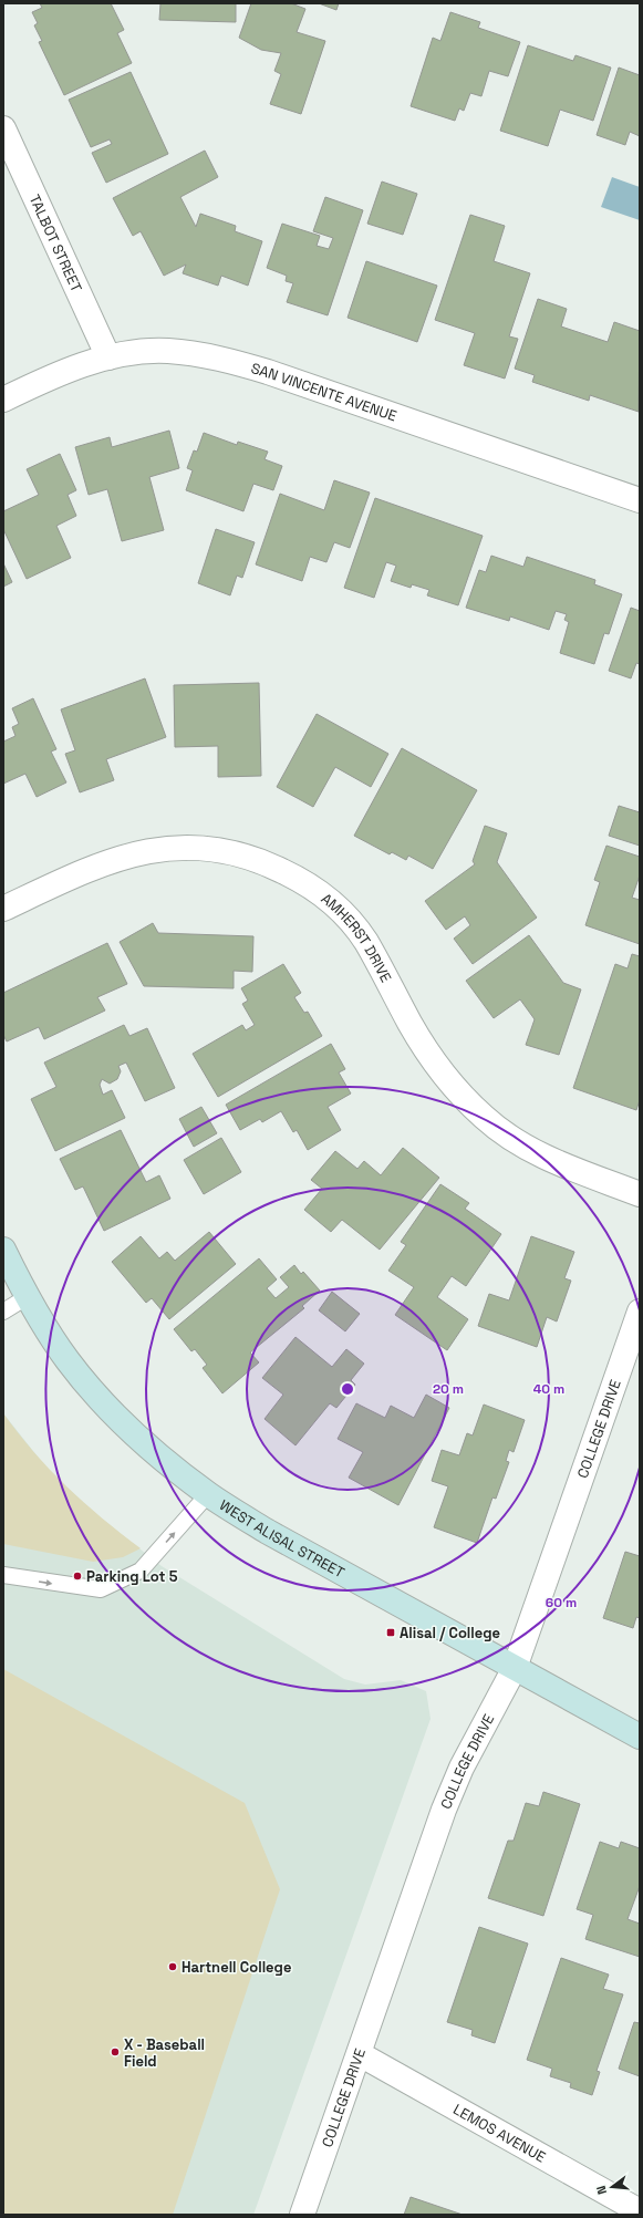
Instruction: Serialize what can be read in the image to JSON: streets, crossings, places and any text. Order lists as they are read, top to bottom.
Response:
{
  "streets": {
    "main road": ["WEST ALISAL STREET"],
    "street": [
      "TALBOT STREET",
      "SAN VINCENTE AVENUE",
      "AMHERST DRIVE",
      "COLLEGE DRIVE",
      "LEMOS AVENUE"
    ]
  },
  "crossings": [
    ["TALBOT STREET", "SAN VINCENTE AVENUE"],
    ["COLLEGE DRIVE", "WEST ALISAL STREET"],
    ["COLLEGE DRIVE", "LEMOS AVENUE"]
  ],
  "places": {
    "other": ["Parking Lot 5", "Hartnell College", "X - Baseball Field"],
    "transit": ["Alisal / College"]
  },
  "north": "left",
  "rings": ["20 m", "40 m", "60 m"]
}
